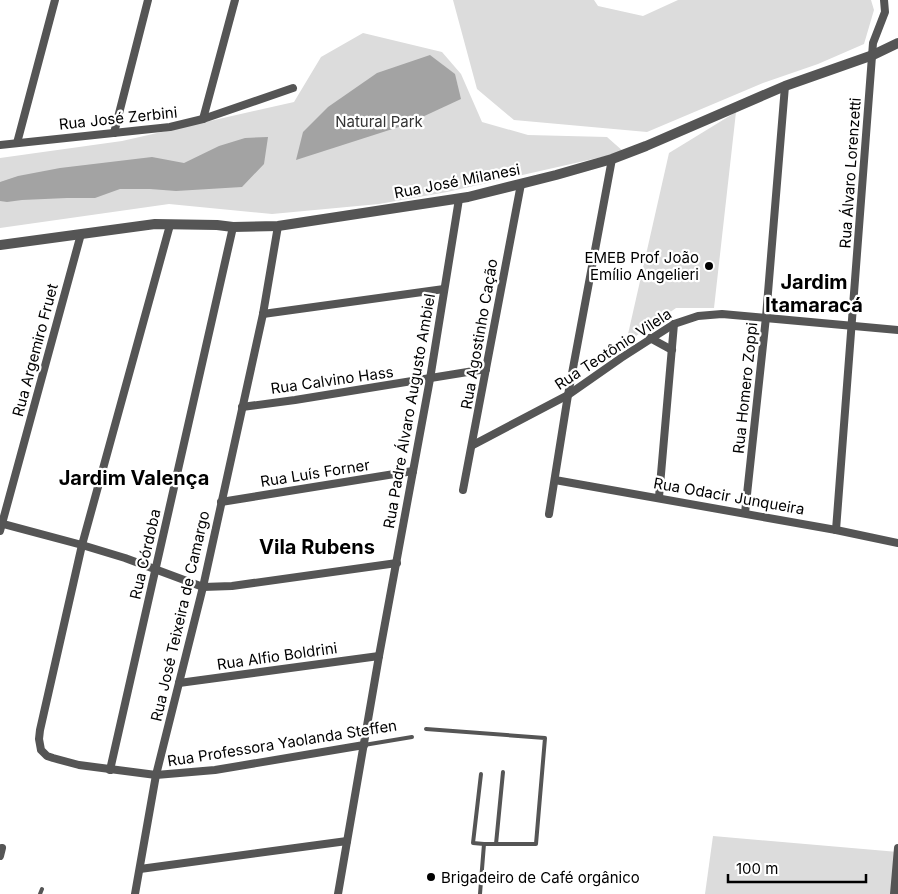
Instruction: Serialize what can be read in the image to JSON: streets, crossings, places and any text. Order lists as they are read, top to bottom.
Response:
{
  "streets": {
    "street": [
      "Rua José Zerbini",
      "Rua Álvaro Lorenzetti",
      "Rua José Milanesi",
      "Rua Agostinho Cação",
      "Rua Teotônio Vilela",
      "Rua Argemiro Fruet",
      "Rua Calvino Hass",
      "Rua Homero Zoppi",
      "Rua Padre Álvaro Augusto Ambiel",
      "Rua Luís Forner",
      "Rua Odacir Junqueira",
      "Rua Córdoba",
      "Rua José Teixeira de Camargo",
      "Rua Alfio Boldrini",
      "Rua Professora Yaolanda Steffen"
    ]
  },
  "crossings": [
    ["Rua Álvaro Lorenzetti", "Rua José Milanesi"],
    ["Rua Álvaro Lorenzetti", "Rua Teotônio Vilela"],
    ["Rua Álvaro Lorenzetti", "Rua Odacir Junqueira"],
    ["Rua José Milanesi", "Rua Agostinho Cação"],
    ["Rua José Milanesi", "Rua Argemiro Fruet"],
    ["Rua José Milanesi", "Rua Homero Zoppi"],
    ["Rua José Milanesi", "Rua Padre Álvaro Augusto Ambiel"],
    ["Rua José Milanesi", "Rua Córdoba"],
    ["Rua José Milanesi", "Rua José Teixeira de Camargo"],
    ["Rua José Milanesi", "Rua Professora Yaolanda Steffen"],
    ["Rua Agostinho Cação", "Rua Teotônio Vilela"],
    ["Rua Agostinho Cação", "Rua Calvino Hass"],
    ["Rua Teotônio Vilela", "Rua Homero Zoppi"],
    ["Rua Calvino Hass", "Rua Padre Álvaro Augusto Ambiel"],
    ["Rua Calvino Hass", "Rua José Teixeira de Camargo"],
    ["Rua Homero Zoppi", "Rua Odacir Junqueira"],
    ["Rua Padre Álvaro Augusto Ambiel", "Rua Luís Forner"],
    ["Rua Padre Álvaro Augusto Ambiel", "Rua Alfio Boldrini"],
    ["Rua Padre Álvaro Augusto Ambiel", "Rua Professora Yaolanda Steffen"],
    ["Rua Luís Forner", "Rua José Teixeira de Camargo"],
    ["Rua Córdoba", "Rua Professora Yaolanda Steffen"],
    ["Rua José Teixeira de Camargo", "Rua Alfio Boldrini"],
    ["Rua José Teixeira de Camargo", "Rua Professora Yaolanda Steffen"]
  ],
  "districts": ["Jardim Itamaracá", "Jardim Valença", "Vila Rubens"],
  "parks": ["Natural Park"],
  "places": ["EMEB Prof João Emílio Angelieri", "Brigadeiro de Café orgânico"],
  "scale_bar": "100 m"
}
